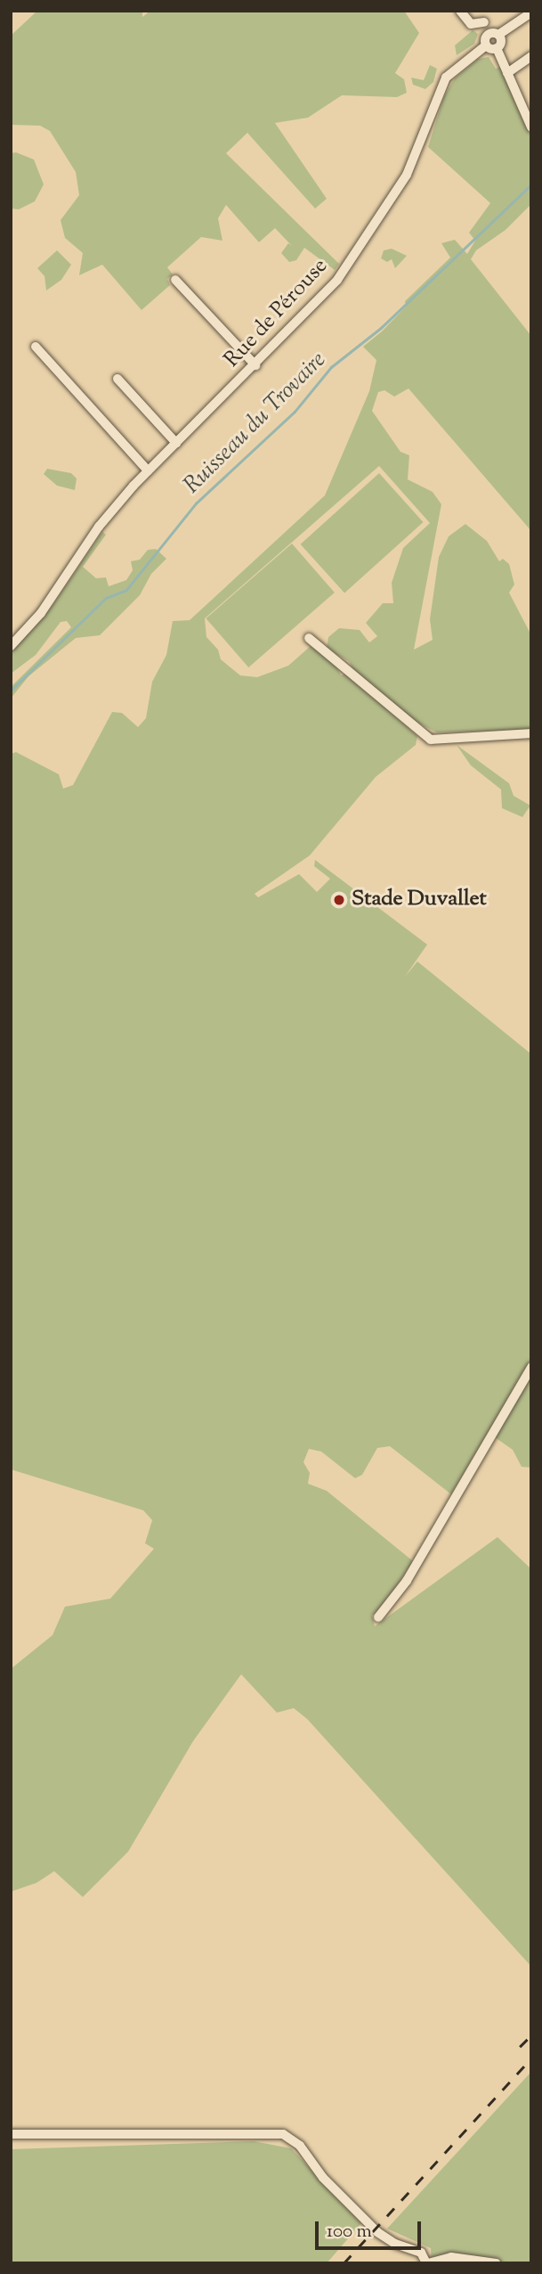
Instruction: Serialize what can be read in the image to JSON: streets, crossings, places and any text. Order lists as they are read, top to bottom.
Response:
{
  "streets": {
    "street": ["Rue de Pérouse"]
  },
  "water": ["Ruisseau du Trovaire"],
  "places": ["Stade Duvallet"],
  "scale_bar": "100 m"
}
